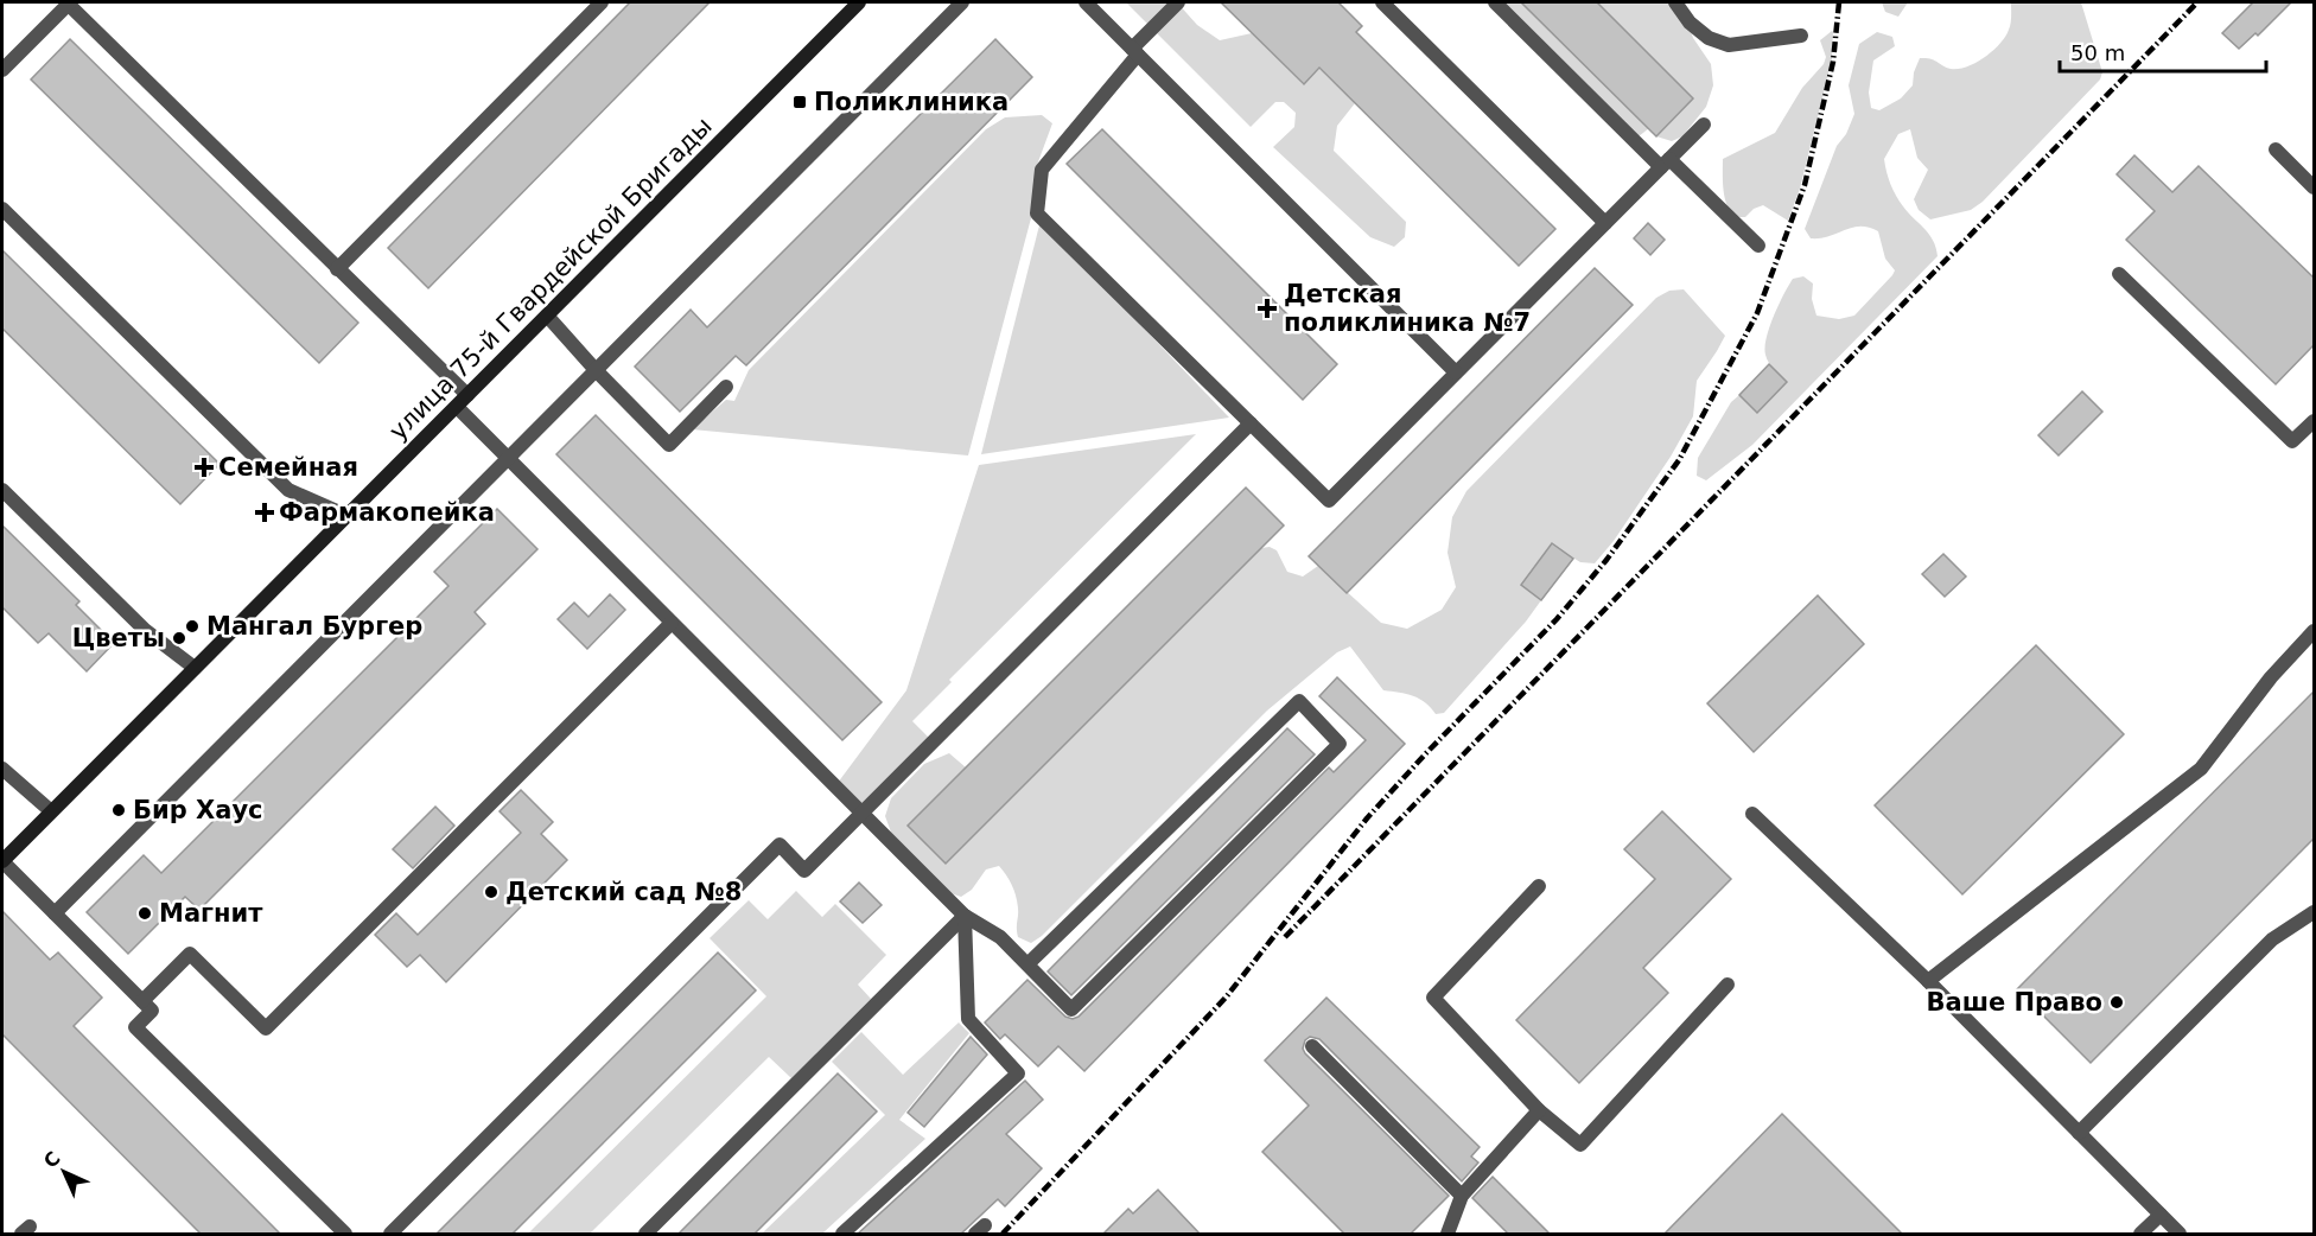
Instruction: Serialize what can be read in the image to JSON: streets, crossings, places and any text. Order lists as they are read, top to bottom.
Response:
{
  "streets": {
    "main road": ["улица 75-й Гвардейской Бригады"]
  },
  "places": {
    "transit": ["Поликлиника"],
    "health": ["Детская поликлиника №7", "Семейная", "Фармакопейка"],
    "other": [
      "Мангал Бургер",
      "Цветы",
      "Бир Хаус",
      "Детский сад №8",
      "Магнит",
      "Ваше Право"
    ]
  },
  "scale_bar": "50 m",
  "north": "top left"
}
